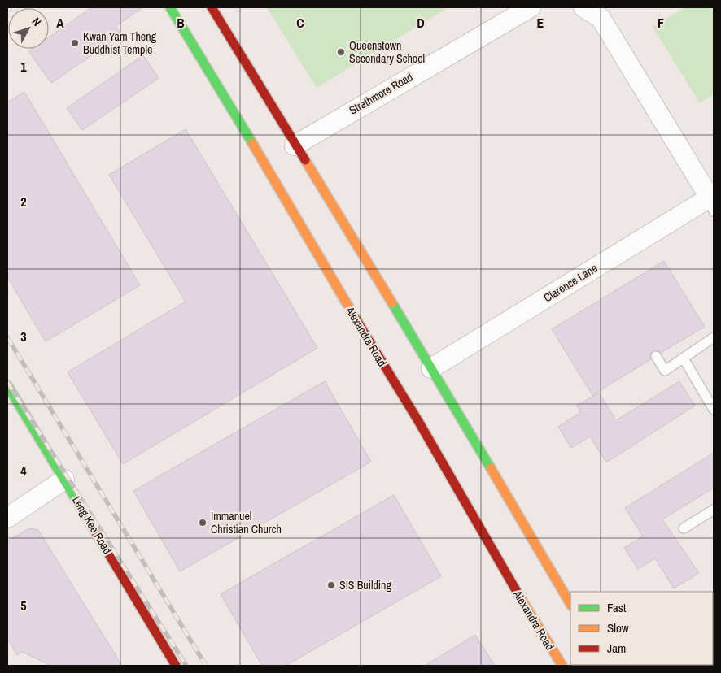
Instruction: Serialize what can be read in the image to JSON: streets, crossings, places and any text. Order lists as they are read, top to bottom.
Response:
{
  "streets": {
    "main road": ["Alexandra Road", "Leng Kee Road"],
    "street": ["Strathmore Road", "Clarence Lane"]
  },
  "places": [
    "Kwan Yam Theng Buddhist Temple",
    "Queenstown Secondary School",
    "Immanuel Christian Church",
    "SIS Building"
  ],
  "legend": ["Fast", "Slow", "Jam"],
  "north": "top right",
  "grid": {
    "columns": [
      "A",
      "B",
      "C",
      "D",
      "E",
      "F"
    ],
    "rows": [
      "1",
      "2",
      "3",
      "4",
      "5"
    ]
  }
}
